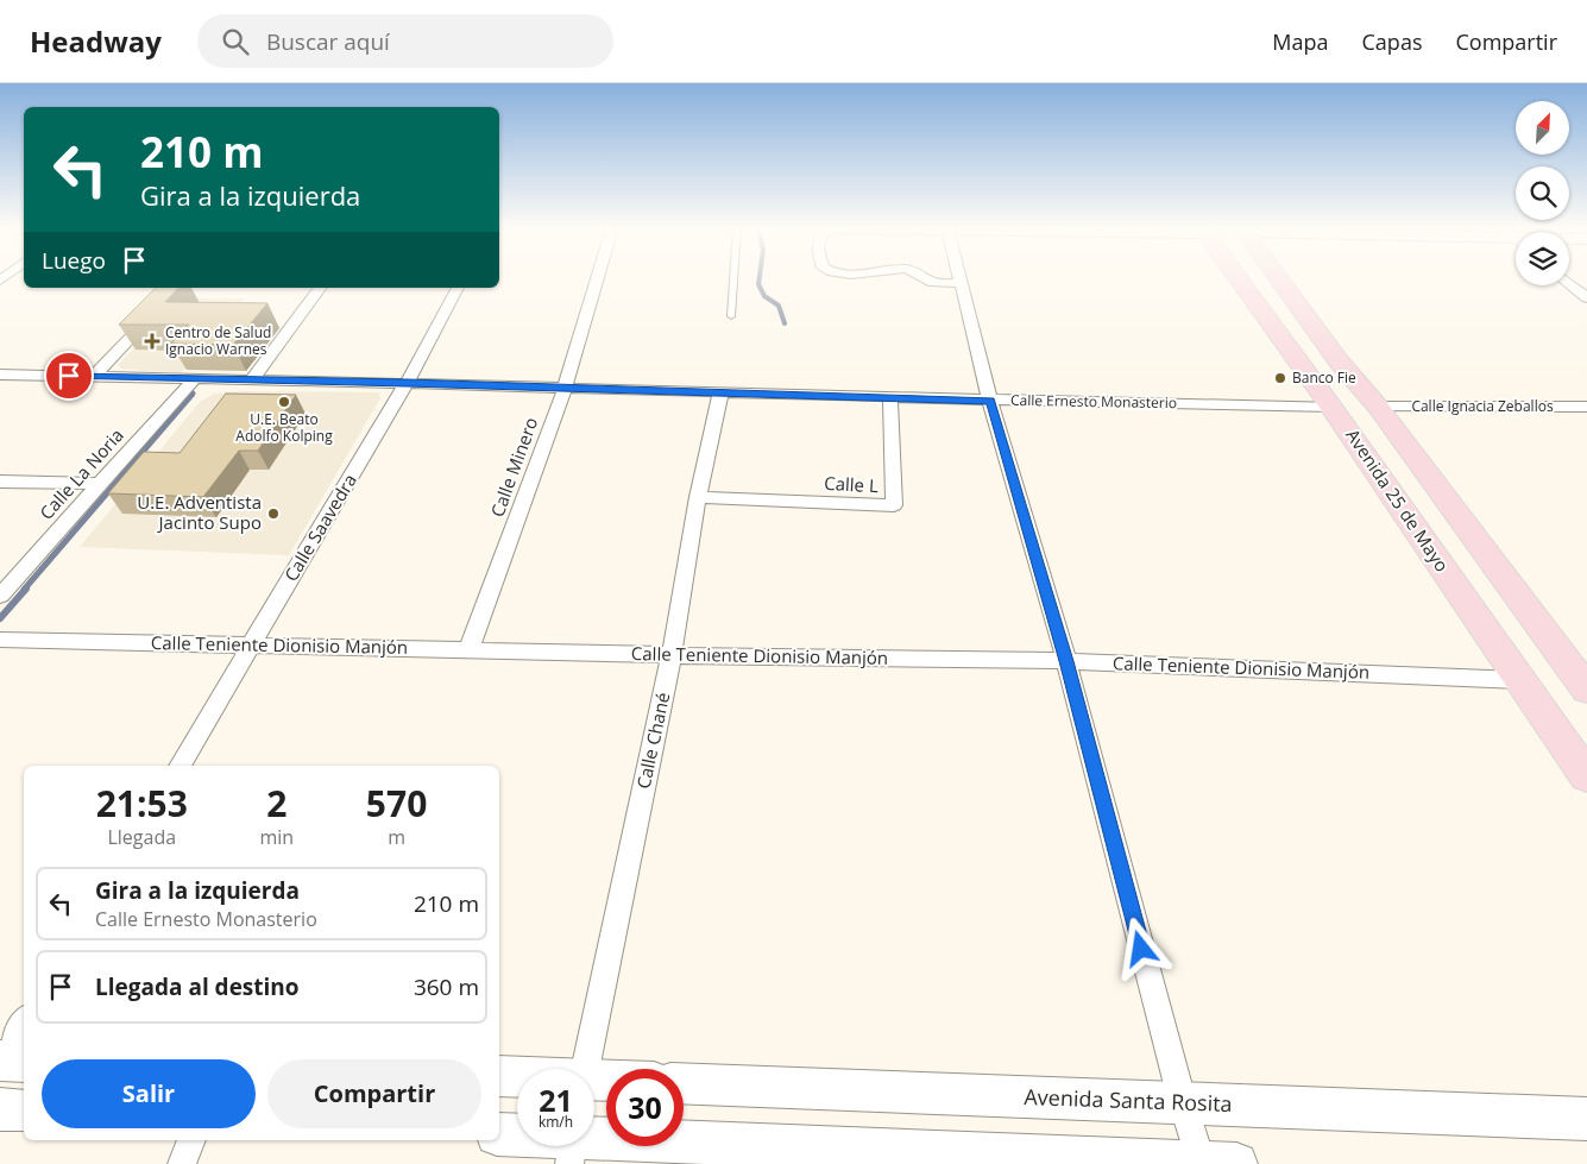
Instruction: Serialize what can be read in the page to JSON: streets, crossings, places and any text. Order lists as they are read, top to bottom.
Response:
{
  "streets": {
    "main road": ["Avenida 25 de Mayo", "Avenida Santa Rosita"],
    "street": [
      "Calle Ernesto Monasterio",
      "Calle Ignacia Zeballos",
      "Calle Minero",
      "Calle La Noria",
      "Calle L",
      "Calle Saavedra",
      "Calle Teniente Dionisio Manjón",
      "Calle Chané"
    ]
  },
  "crossings": [
    ["Calle Ernesto Monasterio", "Calle Minero"],
    ["Calle Ernesto Monasterio", "Calle La Noria"],
    ["Calle Ernesto Monasterio", "Calle L"],
    ["Calle Ernesto Monasterio", "Avenida 25 de Mayo"],
    ["Calle Ernesto Monasterio", "Calle Saavedra"],
    ["Calle Ernesto Monasterio", "Calle Chané"],
    ["Calle Ignacia Zeballos", "Avenida 25 de Mayo"],
    ["Calle Minero", "Calle Teniente Dionisio Manjón"],
    ["Calle L", "Calle Chané"],
    ["Avenida 25 de Mayo", "Calle Teniente Dionisio Manjón"],
    ["Calle Saavedra", "Calle Teniente Dionisio Manjón"],
    ["Calle Teniente Dionisio Manjón", "Calle Chané"]
  ],
  "places": {
    "health": ["Centro de Salud Ignacio Warnes"],
    "other": ["Banco Fie", "U.E. Beato Adolfo Kolping", "U.E. Adventista Jacinto Supo"]
  },
  "north": "top right",
  "page": {
    "header": "Headway",
    "search": "Buscar aquí",
    "nav": ["Mapa", "Capas", "Compartir"],
    "turn": ["210 m", "Gira a la izquierda"],
    "then": "Luego",
    "eta": [
      "21:53",
      "Llegada",
      "2",
      "min",
      "570",
      "m"
    ],
    "list": [
      {
        "name": "Gira a la izquierda",
        "note": "Calle Ernesto Monasterio",
        "value": "210 m"
      },
      {
        "name": "Llegada al destino",
        "value": "360 m"
      }
    ],
    "buttons": ["Salir", "Compartir"],
    "speed": "21 km/h",
    "limit": "30"
  }
}
